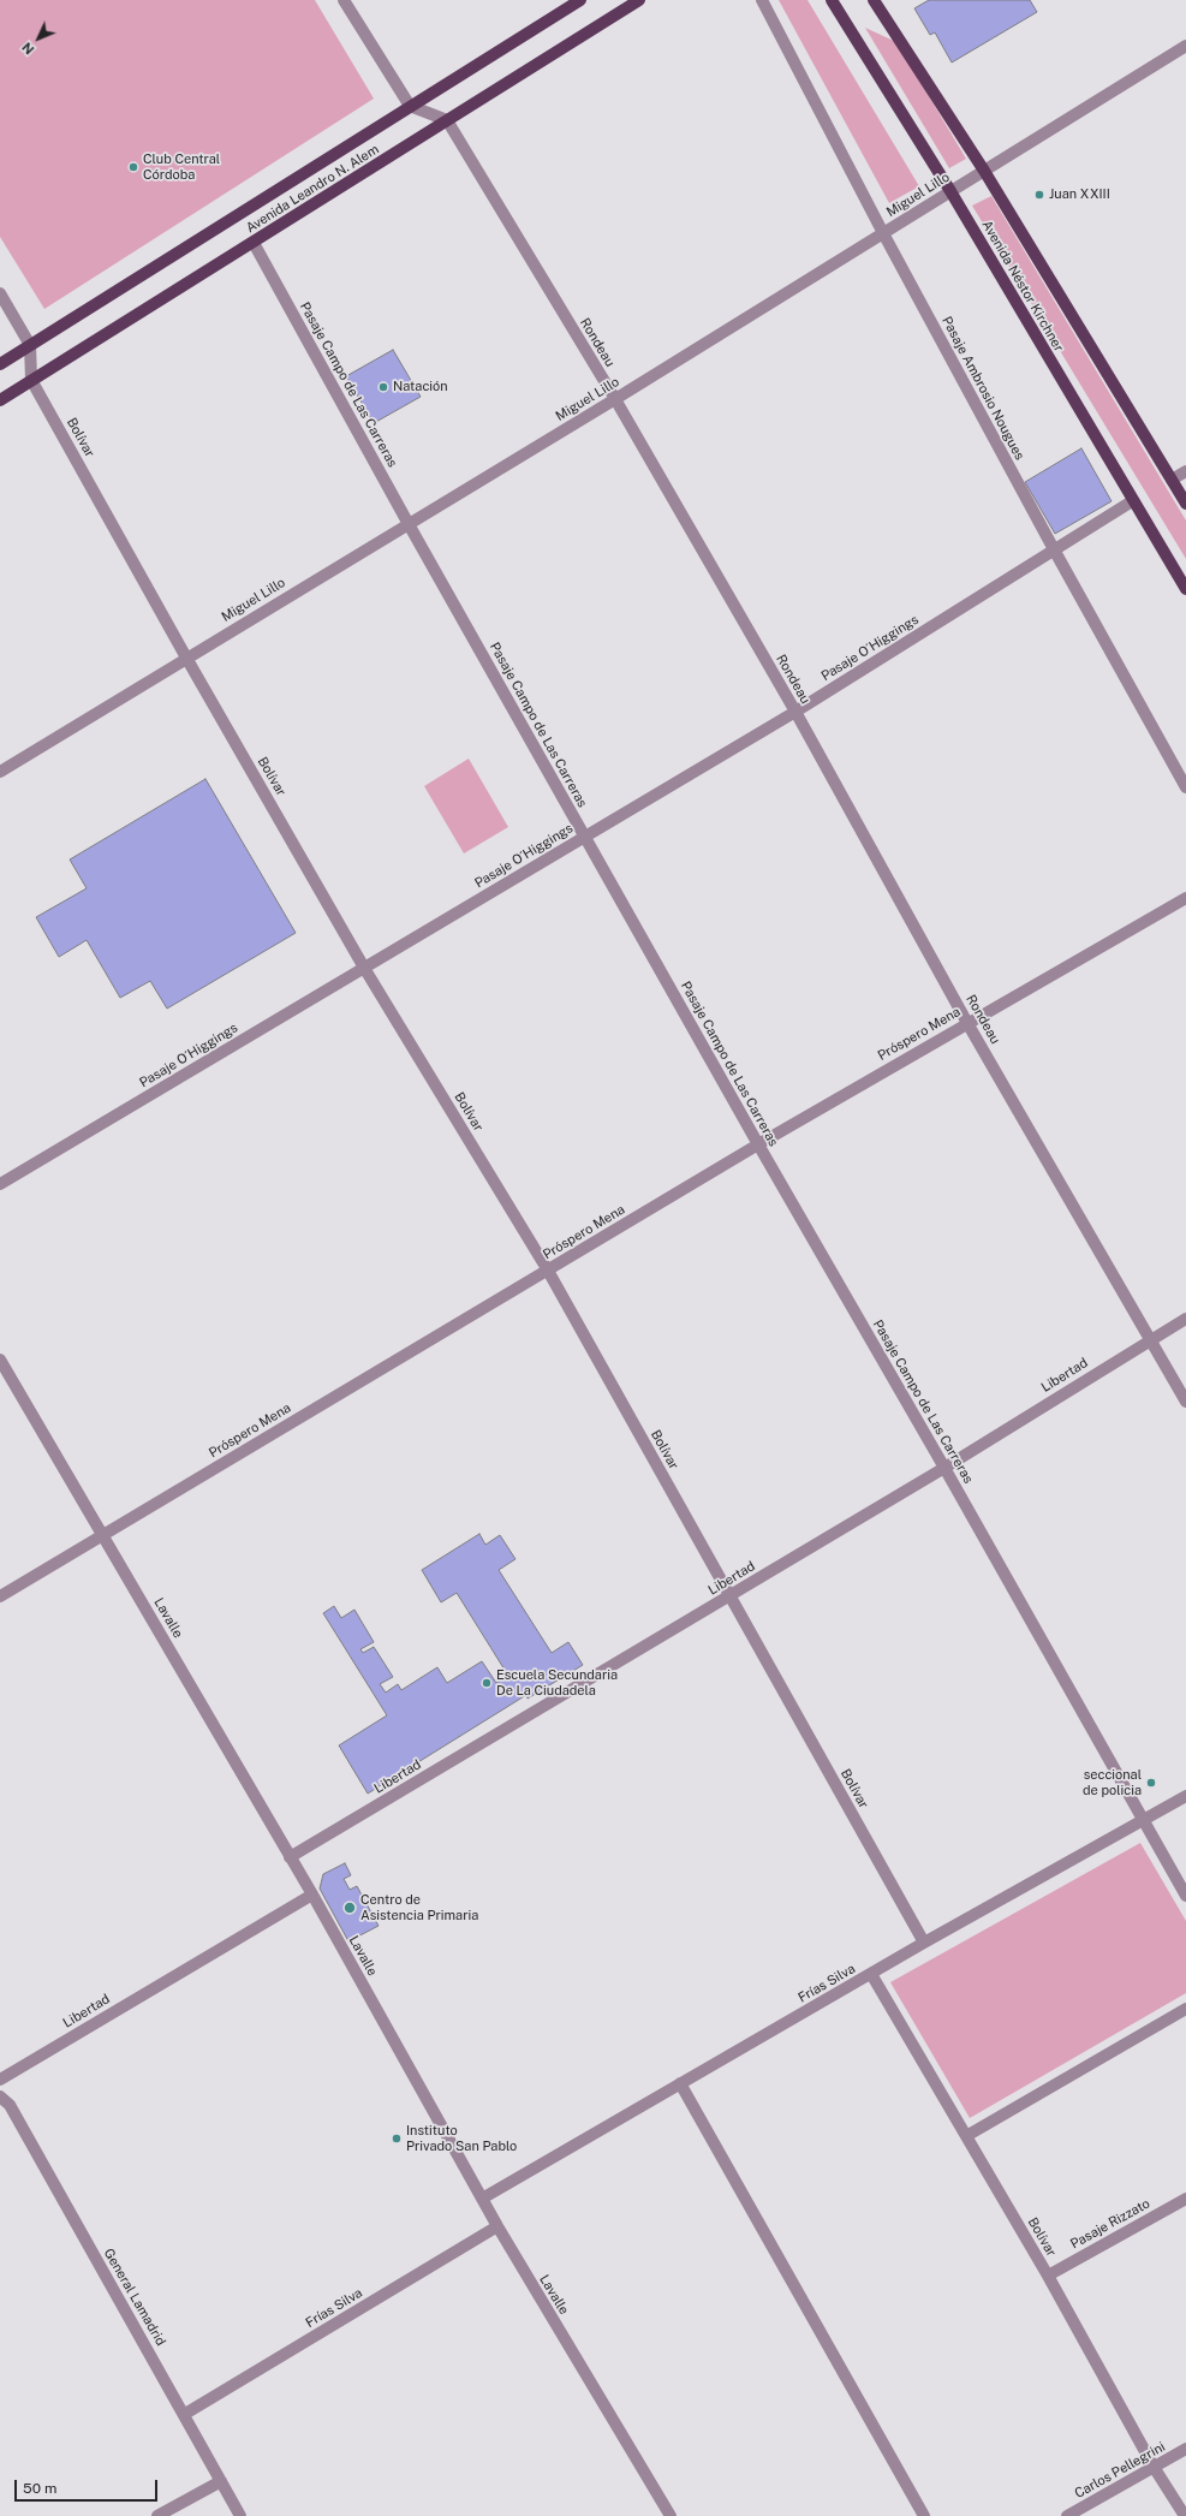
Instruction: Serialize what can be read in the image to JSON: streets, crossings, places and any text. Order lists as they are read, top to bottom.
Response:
{
  "streets": {
    "main road": ["Avenida Leandro N. Alem", "Avenida Néstor Kirchner"],
    "street": [
      "Miguel Lillo",
      "Rondeau",
      "Pasaje Campo de Las Carreras",
      "Pasaje Ambrosio Nougues",
      "Bolívar",
      "Pasaje O´Higgings",
      "Próspero Mena",
      "Libertad",
      "Lavalle",
      "Frías Silva",
      "Pasaje Rizzato",
      "General Lamadrid",
      "Carlos Pellegrini"
    ]
  },
  "crossings": [
    ["Avenida Leandro N. Alem", "Rondeau"],
    ["Avenida Leandro N. Alem", "Pasaje Campo de Las Carreras"],
    ["Avenida Leandro N. Alem", "Bolívar"],
    ["Miguel Lillo", "Avenida Néstor Kirchner"],
    ["Miguel Lillo", "Rondeau"],
    ["Miguel Lillo", "Pasaje Campo de Las Carreras"],
    ["Miguel Lillo", "Pasaje Ambrosio Nougues"],
    ["Miguel Lillo", "Bolívar"],
    ["Avenida Néstor Kirchner", "Pasaje O´Higgings"],
    ["Rondeau", "Pasaje O´Higgings"],
    ["Rondeau", "Próspero Mena"],
    ["Rondeau", "Libertad"],
    ["Pasaje Campo de Las Carreras", "Pasaje O´Higgings"],
    ["Pasaje Campo de Las Carreras", "Próspero Mena"],
    ["Pasaje Campo de Las Carreras", "Libertad"],
    ["Pasaje Campo de Las Carreras", "Frías Silva"],
    ["Pasaje Ambrosio Nougues", "Pasaje O´Higgings"],
    ["Bolívar", "Pasaje O´Higgings"],
    ["Bolívar", "Próspero Mena"],
    ["Bolívar", "Libertad"],
    ["Bolívar", "Frías Silva"],
    ["Bolívar", "Pasaje Rizzato"],
    ["Bolívar", "Carlos Pellegrini"],
    ["Próspero Mena", "Lavalle"],
    ["Libertad", "Lavalle"],
    ["Lavalle", "Frías Silva"],
    ["Frías Silva", "General Lamadrid"]
  ],
  "places": [
    "Club Central Córdoba",
    "Juan XXIII",
    "Natación",
    "Escuela Secundaria De La Ciudadela",
    "seccional de policia",
    "Centro de Asistencia Primaria",
    "Instituto Privado San Pablo"
  ],
  "scale_bar": "50 m",
  "north": "bottom left"
}
